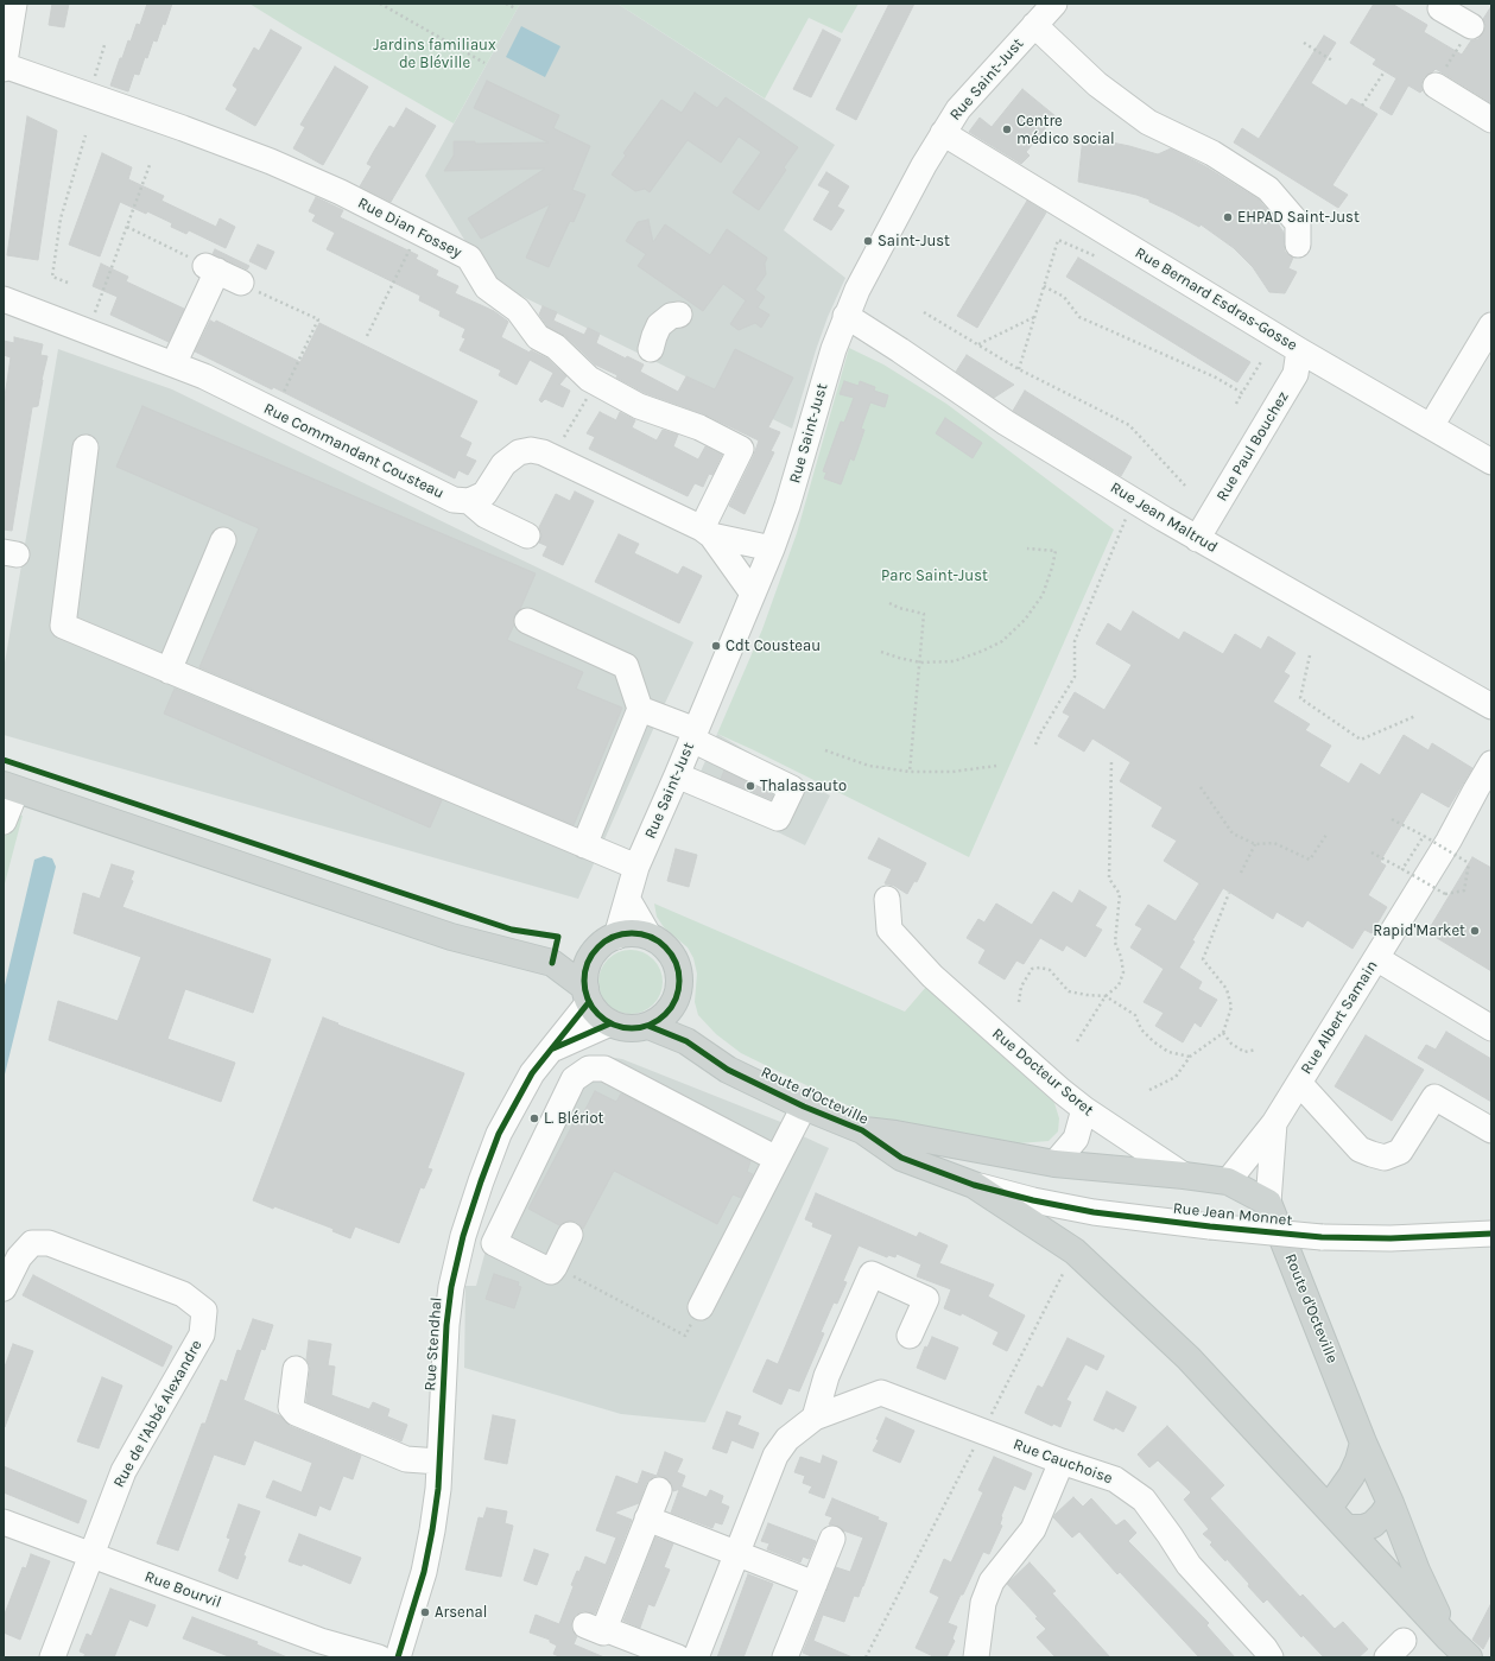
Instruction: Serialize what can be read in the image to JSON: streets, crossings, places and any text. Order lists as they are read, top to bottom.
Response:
{
  "streets": {
    "main road": ["Route d'Octeville"],
    "street": [
      "Rue Saint-Just",
      "Rue Dian Fossey",
      "Rue Bernard Esdras-Gosse",
      "Rue Paul Bouchez",
      "Rue Commandant Cousteau",
      "Rue Jean Maltrud",
      "Rue Albert Samain",
      "Rue Docteur Soret",
      "Rue Jean Monnet",
      "Rue Stendhal",
      "Rue de l'Abbé Alexandre",
      "Rue Cauchoise",
      "Rue Bourvil"
    ]
  },
  "crossings": [
    ["Rue Saint-Just", "Rue Bernard Esdras-Gosse"],
    ["Rue Saint-Just", "Rue Jean Maltrud"],
    ["Rue Saint-Just", "Route d'Octeville"],
    ["Rue Saint-Just", "Rue Stendhal"],
    ["Rue Bernard Esdras-Gosse", "Rue Paul Bouchez"],
    ["Rue Paul Bouchez", "Rue Jean Maltrud"],
    ["Rue Albert Samain", "Route d'Octeville"],
    ["Rue Docteur Soret", "Route d'Octeville"],
    ["Route d'Octeville", "Rue Jean Monnet"],
    ["Route d'Octeville", "Rue Stendhal"],
    ["Rue de l'Abbé Alexandre", "Rue Bourvil"]
  ],
  "parks": ["Jardins familiaux de Bléville", "Parc Saint-Just"],
  "places": [
    "Centre médico social",
    "EHPAD Saint-Just",
    "Saint-Just",
    "Cdt Cousteau",
    "Thalassauto",
    "Rapid'Market",
    "L. Blériot",
    "Arsenal"
  ]
}
